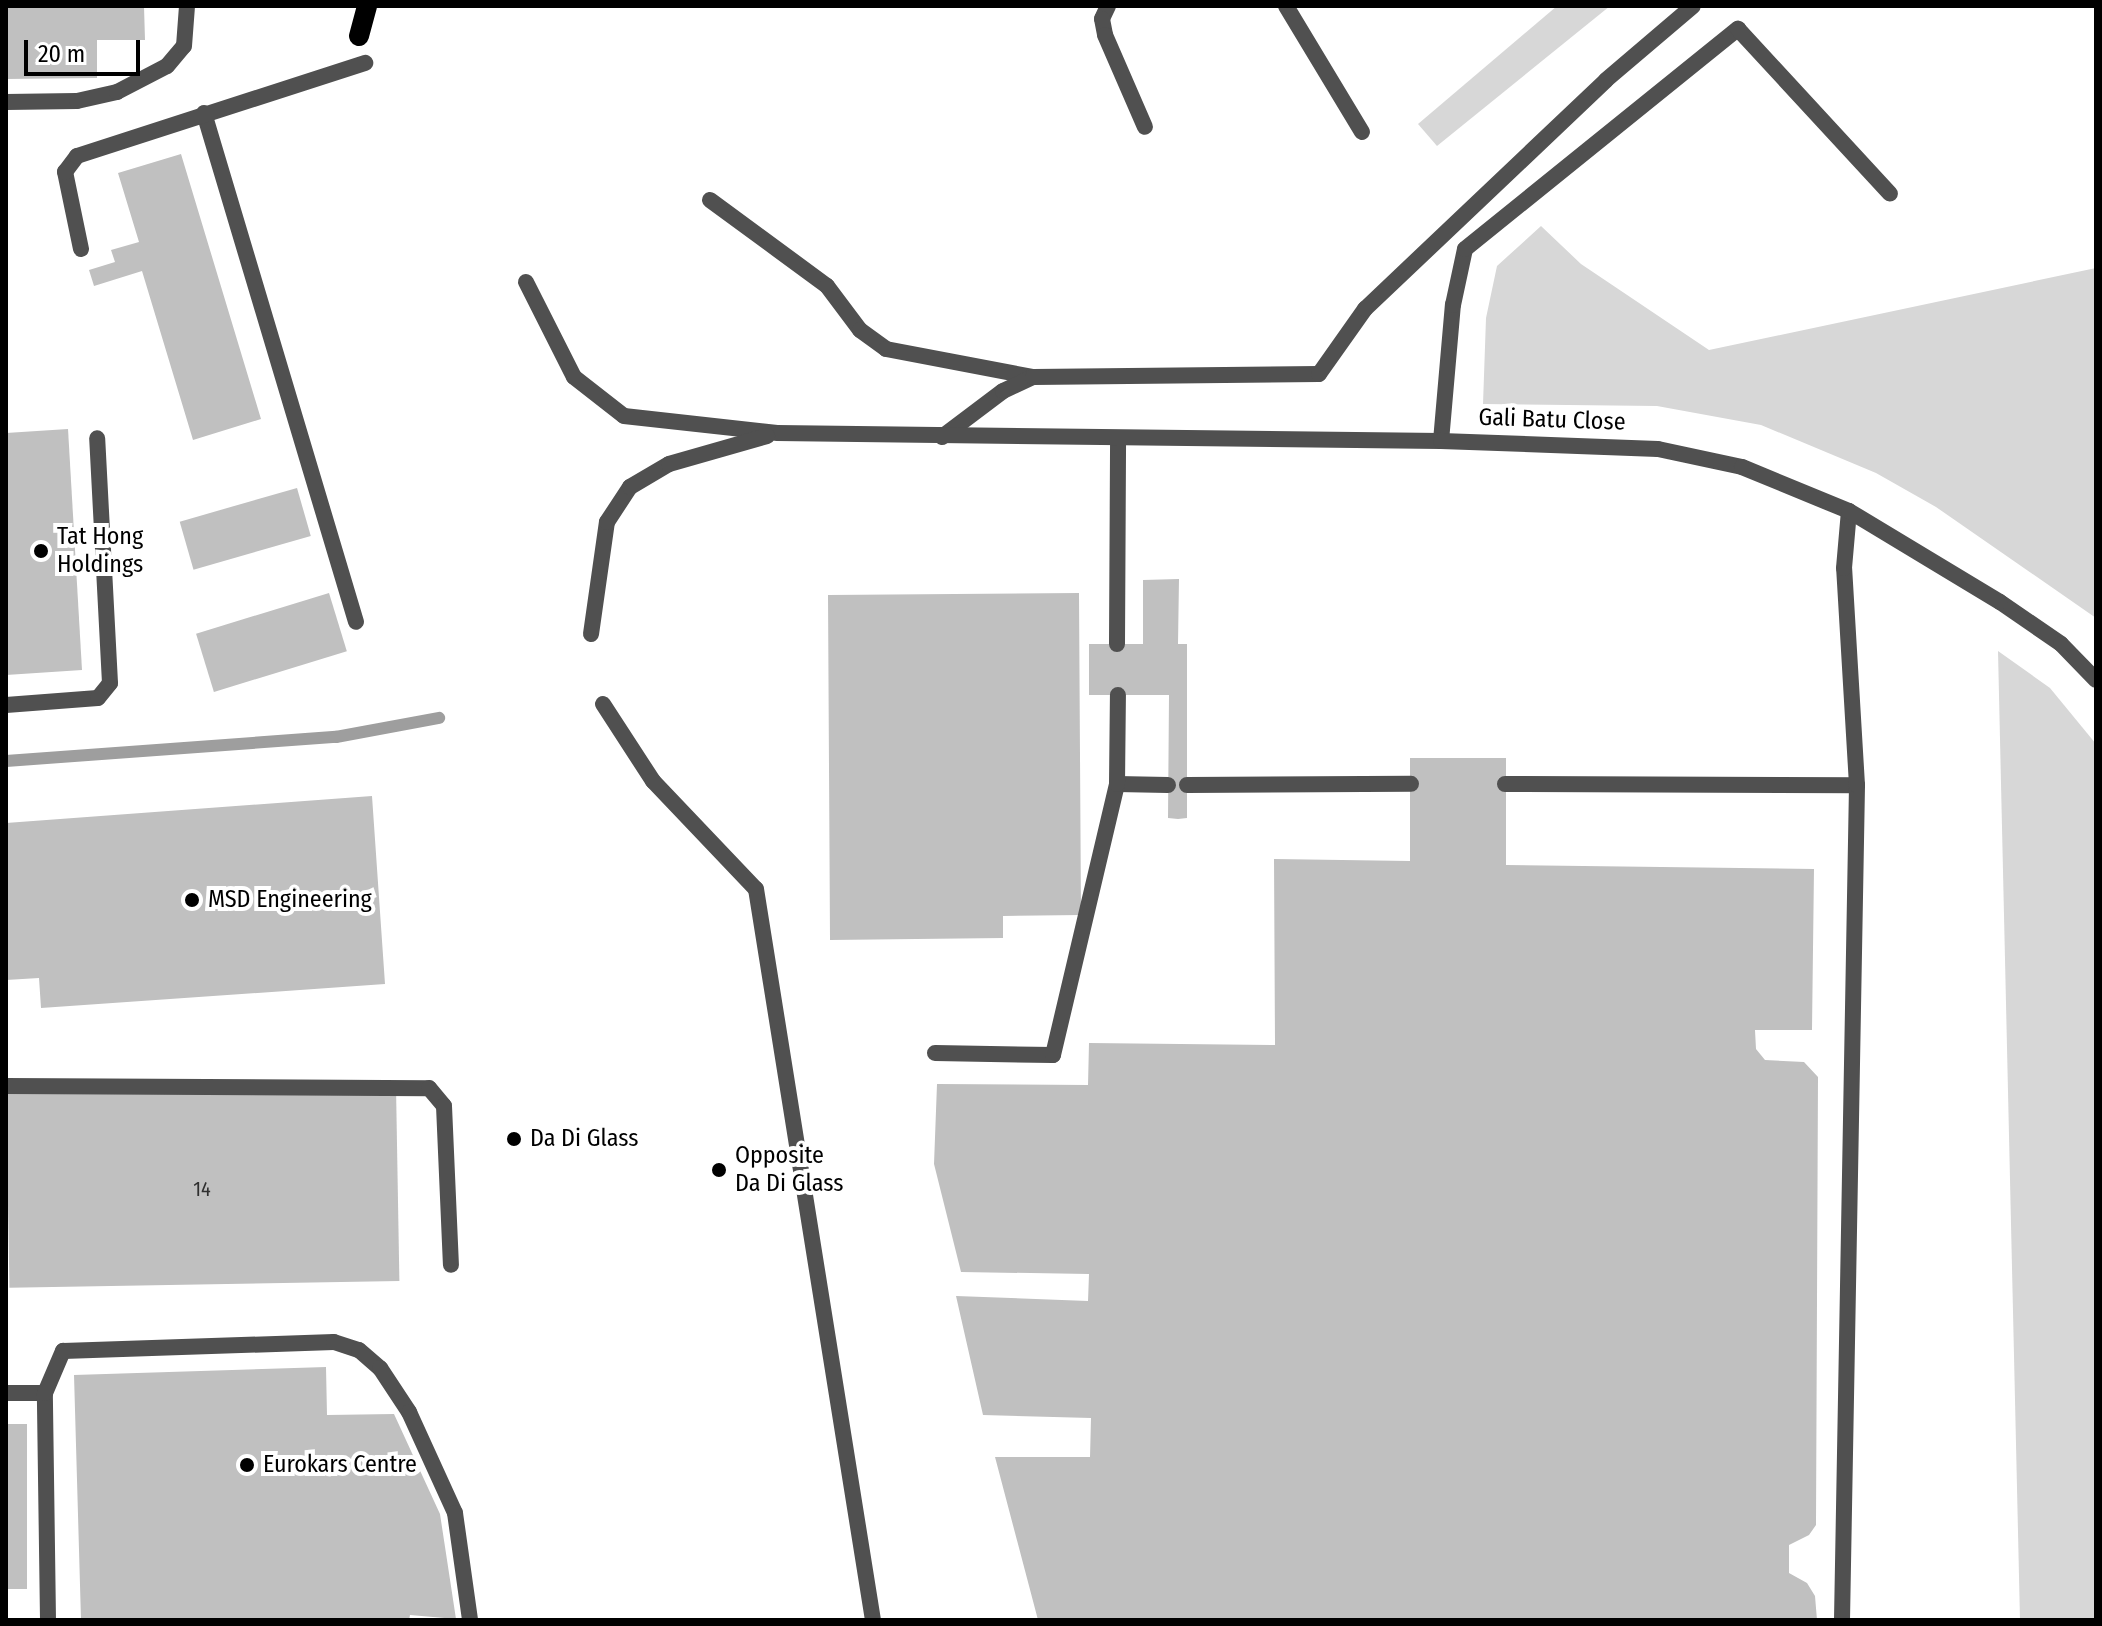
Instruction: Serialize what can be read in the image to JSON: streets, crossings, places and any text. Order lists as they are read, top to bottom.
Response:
{
  "streets": {
    "street": ["Gali Batu Close"]
  },
  "places": [
    "Tat Hong Holdings",
    "MSD Engineering",
    "Da Di Glass",
    "Opposite Da Di Glass",
    "Eurokars Centre"
  ],
  "house_numbers": ["14"],
  "scale_bar": "20 m"
}
